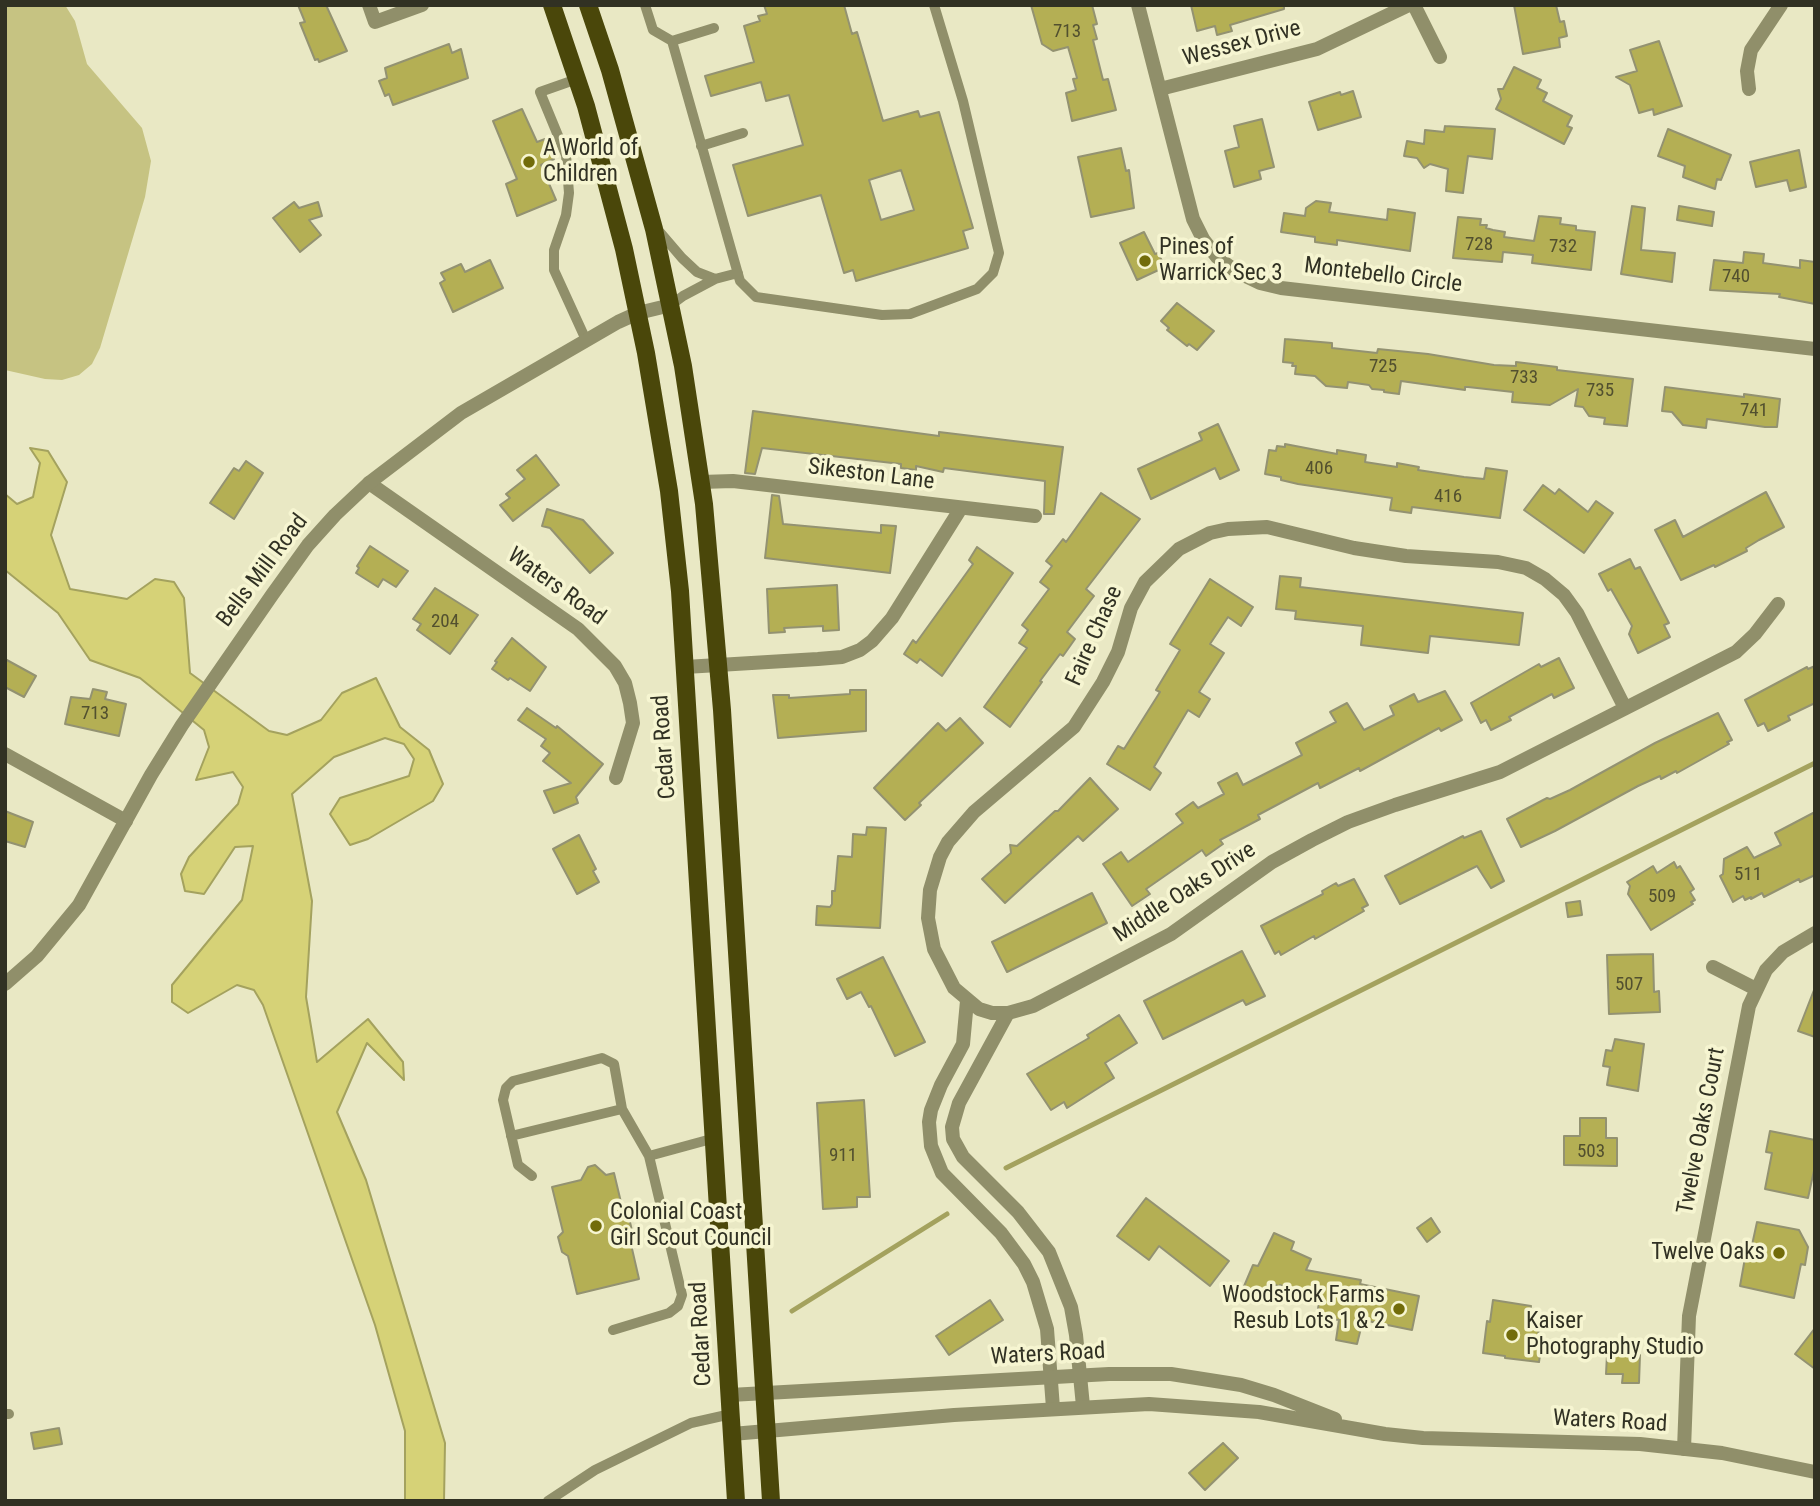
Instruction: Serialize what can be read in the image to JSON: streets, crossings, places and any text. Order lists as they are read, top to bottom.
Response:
{
  "streets": {
    "main road": ["Cedar Road"],
    "street": [
      "Wessex Drive",
      "Montebello Circle",
      "Sikeston Lane",
      "Bells Mill Road",
      "Waters Road",
      "Faire Chase",
      "Middle Oaks Drive",
      "Twelve Oaks Court"
    ]
  },
  "crossings": [
    ["Wessex Drive", "Montebello Circle"],
    ["Bells Mill Road", "Waters Road"],
    ["Bells Mill Road", "Cedar Road"],
    ["Waters Road", "Cedar Road"],
    ["Waters Road", "Twelve Oaks Court"],
    ["Faire Chase", "Middle Oaks Drive"]
  ],
  "places": [
    "A World of Children",
    "Pines of Warrick Sec 3",
    "Colonial Coast Girl Scout Council",
    "Twelve Oaks",
    "Woodstock Farms Resub Lots 1 & 2",
    "Kaiser Photography Studio"
  ],
  "house_numbers": [
    "713",
    "728",
    "732",
    "740",
    "725",
    "733",
    "735",
    "741",
    "406",
    "416",
    "204",
    "713",
    "511",
    "509",
    "507",
    "503",
    "911"
  ]
}
